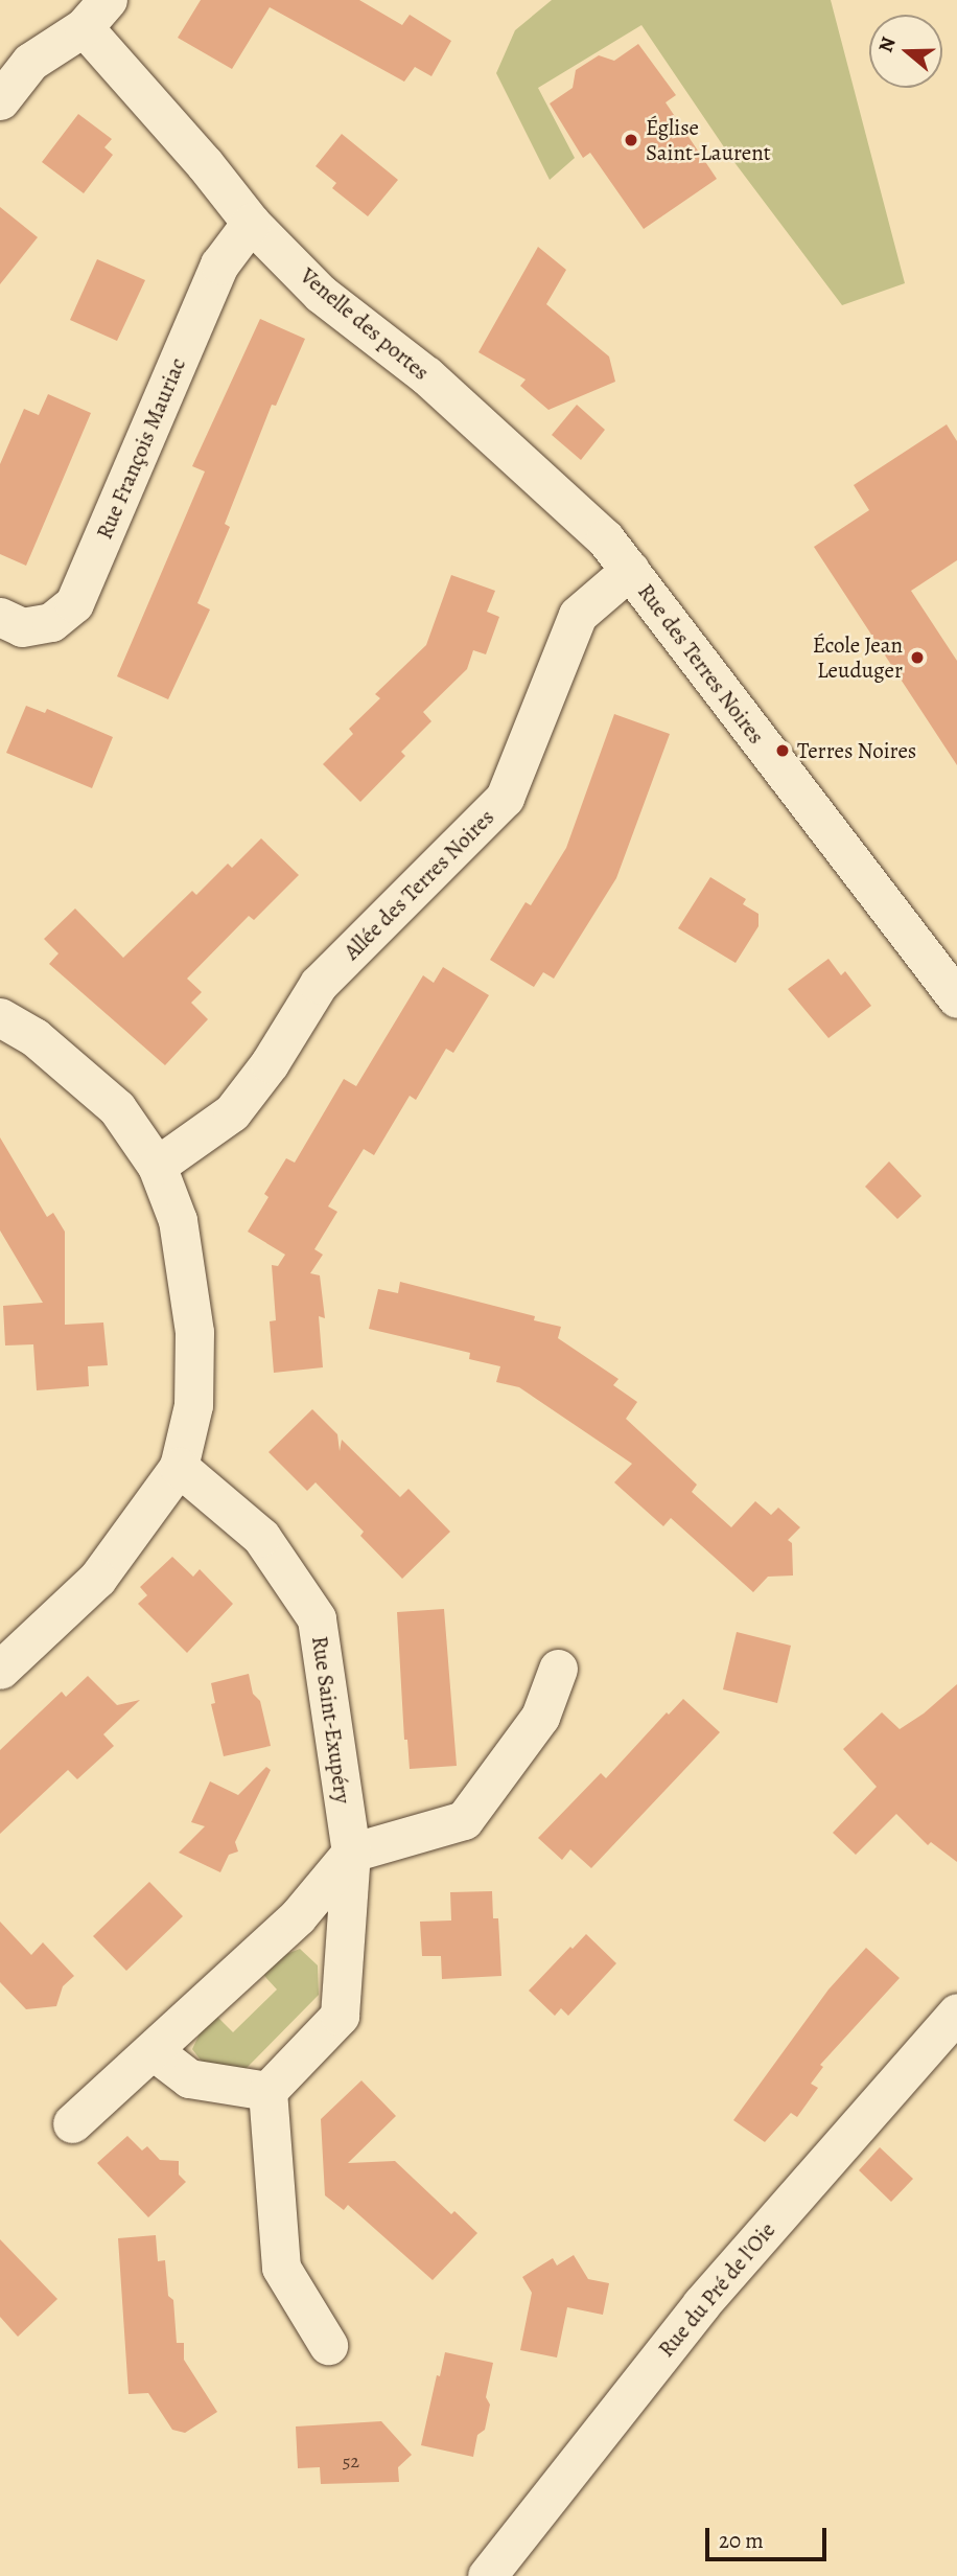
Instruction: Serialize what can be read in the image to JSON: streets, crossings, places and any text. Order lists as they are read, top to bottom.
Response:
{
  "streets": {
    "street": [
      "Venelle des portes",
      "Rue François Mauriac",
      "Rue des Terres Noires",
      "Allée des Terres Noires",
      "Rue Saint-Exupéry",
      "Rue du Pré de l'Oie"
    ]
  },
  "crossings": [
    ["Venelle des portes", "Rue François Mauriac"],
    ["Venelle des portes", "Rue des Terres Noires"],
    ["Rue des Terres Noires", "Allée des Terres Noires"]
  ],
  "places": ["Église Saint-Laurent", "École Jean Leuduger", "Terres Noires"],
  "house_numbers": ["52"],
  "scale_bar": "20 m",
  "north": "left"
}
